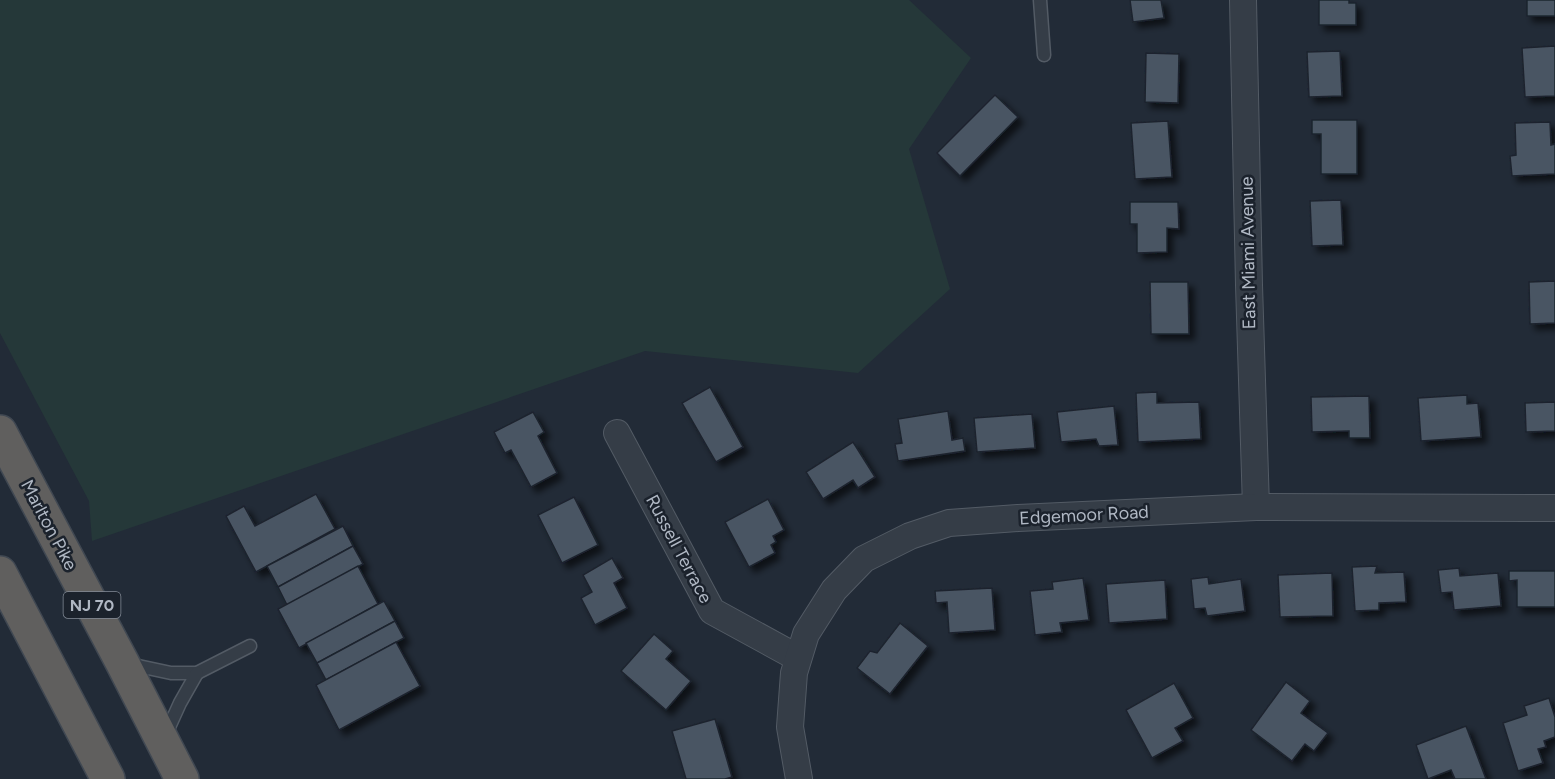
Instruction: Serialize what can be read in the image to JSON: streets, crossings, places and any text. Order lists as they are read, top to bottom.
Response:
{
  "streets": {
    "highway": ["Marlton Pike", "NJ 70"],
    "street": ["East Miami Avenue", "Edgemoor Road", "Russell Terrace"]
  },
  "crossings": [
    ["East Miami Avenue", "Edgemoor Road"],
    ["Edgemoor Road", "Russell Terrace"]
  ]
}
